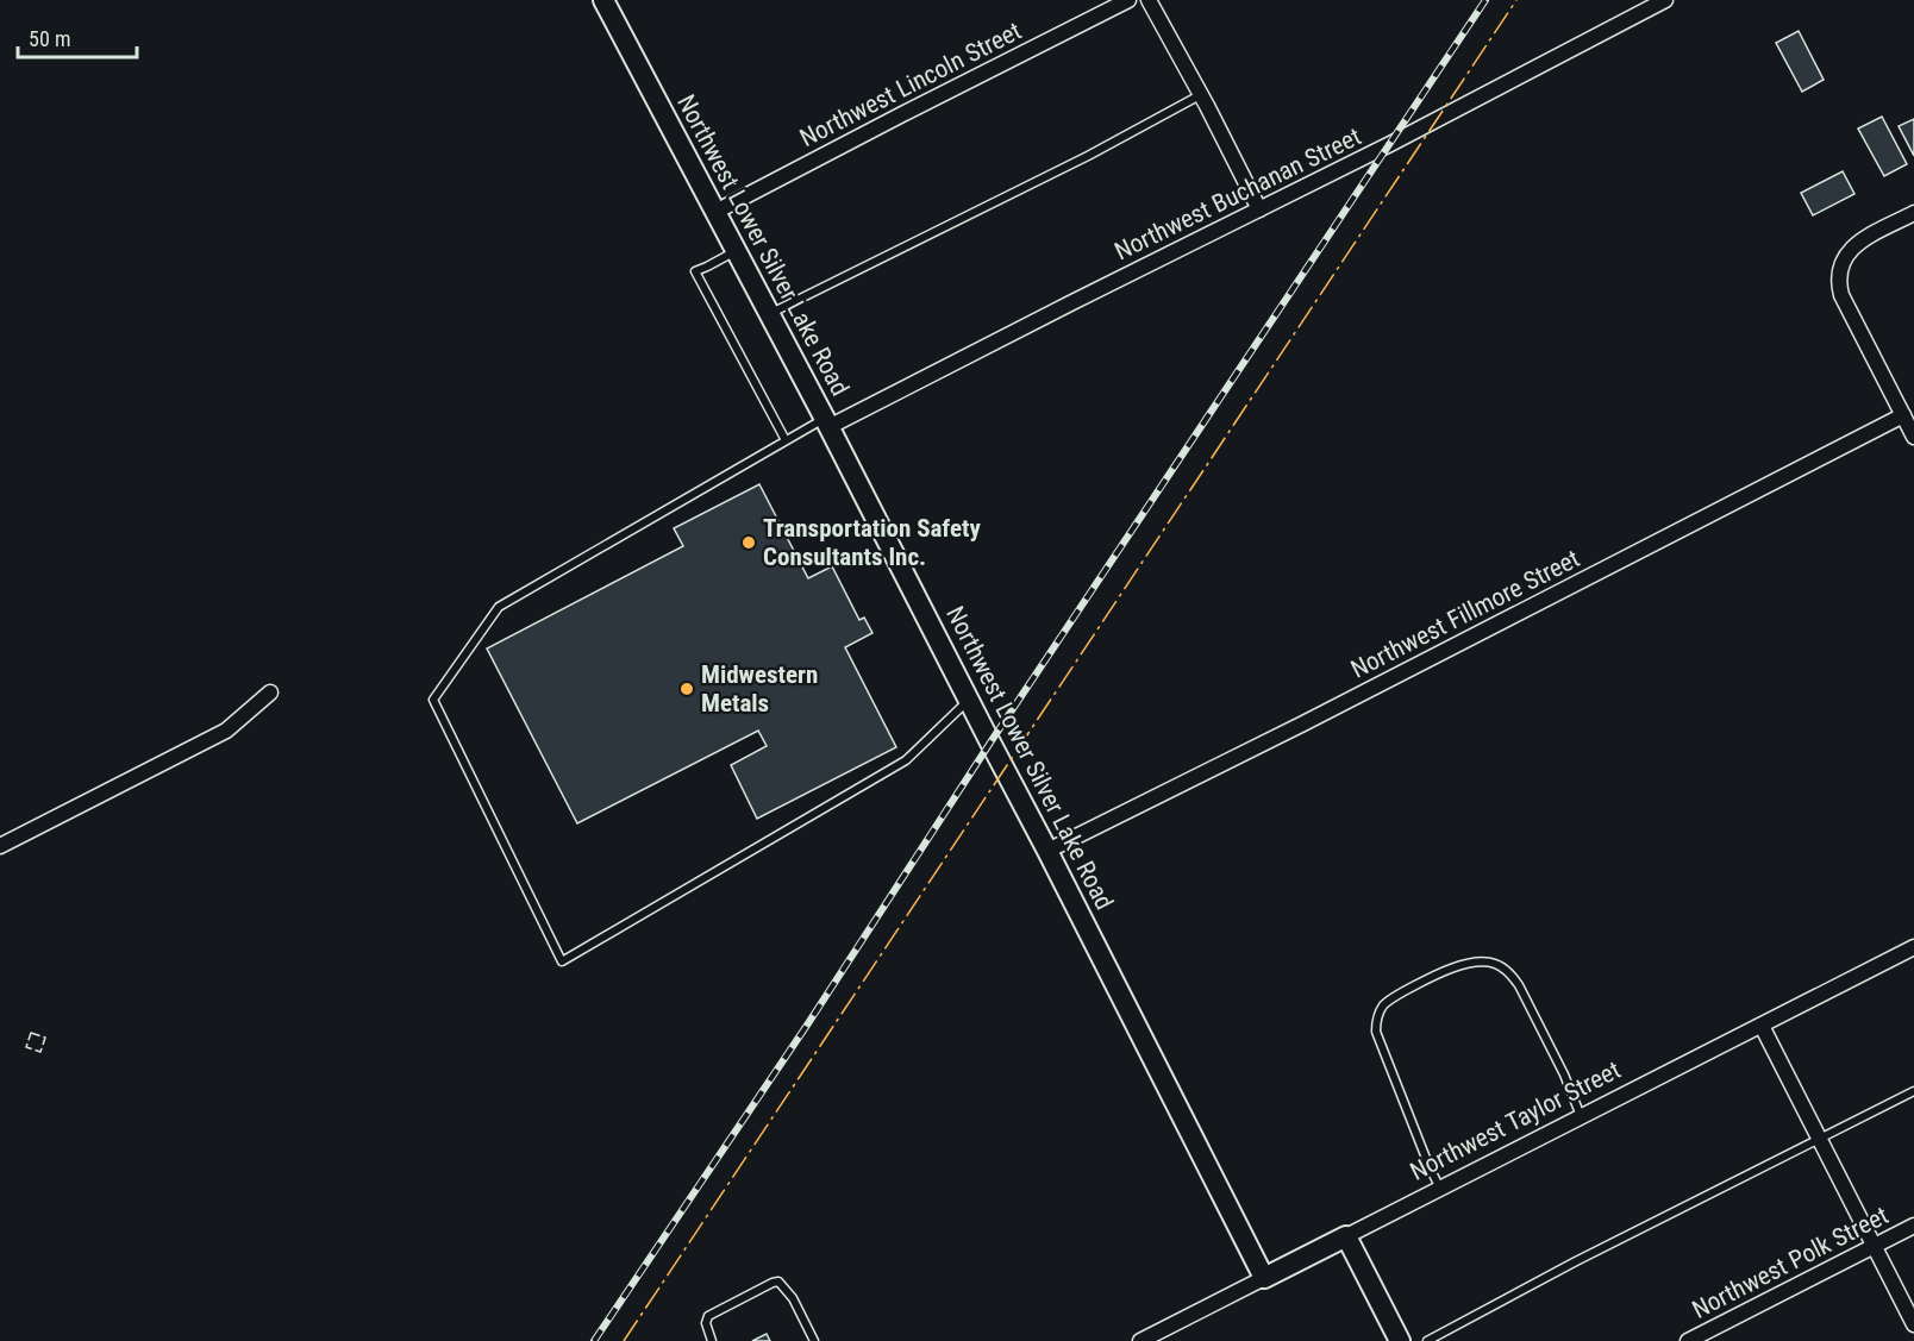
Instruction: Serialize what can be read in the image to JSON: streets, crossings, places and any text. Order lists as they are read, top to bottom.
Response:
{
  "streets": {
    "street": [
      "Northwest Lincoln Street",
      "Northwest Buchanan Street",
      "Northwest Lower Silver Lake Road",
      "Northwest Fillmore Street",
      "Northwest Taylor Street",
      "Northwest Polk Street"
    ]
  },
  "crossings": [
    ["Northwest Lincoln Street", "Northwest Lower Silver Lake Road"],
    ["Northwest Buchanan Street", "Northwest Lower Silver Lake Road"],
    ["Northwest Lower Silver Lake Road", "Northwest Fillmore Street"],
    ["Northwest Lower Silver Lake Road", "Northwest Taylor Street"]
  ],
  "places": ["Transportation Safety Consultants Inc.", "Midwestern Metals"],
  "scale_bar": "50 m"
}
